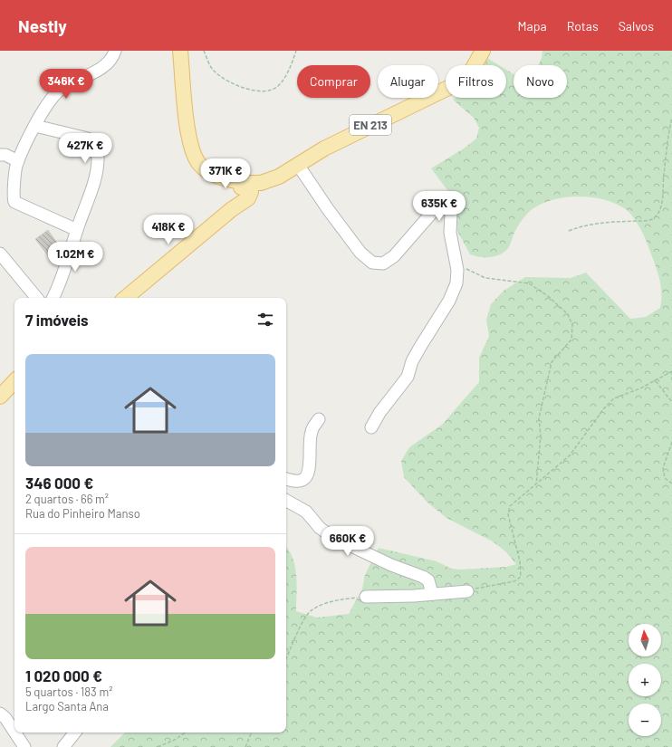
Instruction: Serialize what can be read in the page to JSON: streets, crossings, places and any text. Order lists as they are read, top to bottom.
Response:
{
  "streets": {
    "main road": ["EN 213"]
  },
  "north": "top",
  "page": {
    "header": "Nestly",
    "nav": ["Mapa", "Rotas", "Salvos"],
    "chip": [
      "Comprar",
      "Alugar",
      "Filtros",
      "Novo"
    ],
    "price": [
      "346K €",
      "427K €",
      "371K €",
      "635K €",
      "418K €",
      "1.02M €",
      "660K €"
    ],
    "heading": "7 imóveis",
    "list": [
      {
        "name": "346 000 €",
        "note": "2 quartos · 66 m² · Rua do Pinheiro Manso"
      },
      {
        "name": "1 020 000 €",
        "note": "5 quartos · 183 m² · Largo Santa Ana"
      }
    ],
    "map_buttons": ["+", "−"]
  }
}
